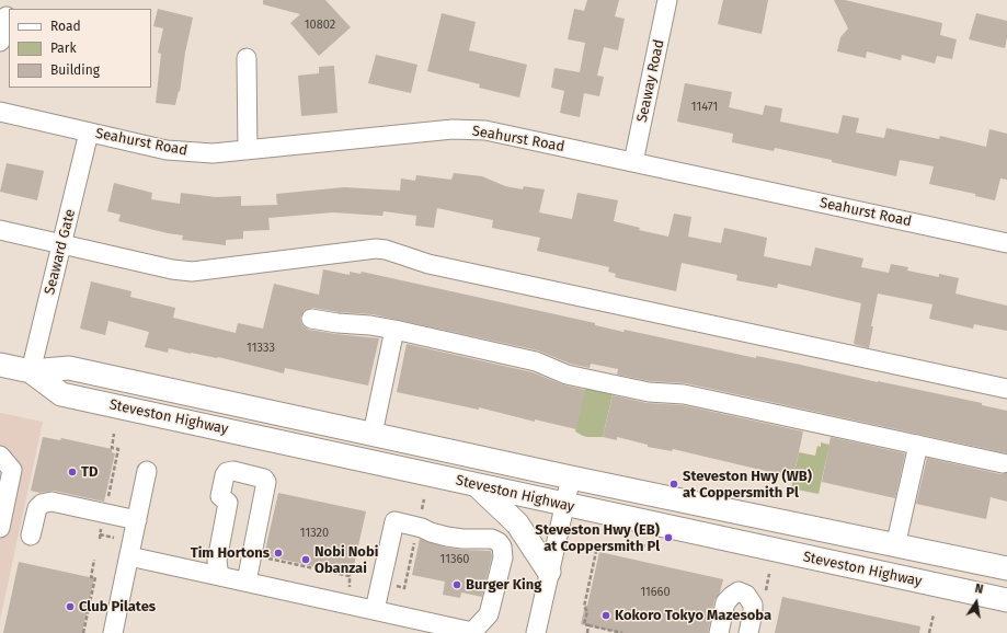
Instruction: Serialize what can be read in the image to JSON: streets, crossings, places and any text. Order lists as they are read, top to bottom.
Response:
{
  "streets": {
    "main road": ["Steveston Highway"],
    "street": ["Seaway Road", "Seahurst Road", "Seaward Gate"]
  },
  "crossings": [
    ["Seaway Road", "Seahurst Road"],
    ["Seahurst Road", "Seaward Gate"],
    ["Seaward Gate", "Steveston Highway"]
  ],
  "places": [
    "TD",
    "Steveston Hwy (WB) at Coppersmith Pl",
    "Steveston Hwy (EB) at Coppersmith Pl",
    "Tim Hortons",
    "Nobi Nobi Obanzai",
    "Burger King",
    "Club Pilates",
    "Kokoro Tokyo Mazesoba"
  ],
  "house_numbers": [
    "10802",
    "11471",
    "11333",
    "11320",
    "11360",
    "11660"
  ],
  "legend": ["Road", "Park", "Building"],
  "north": "top"
}
